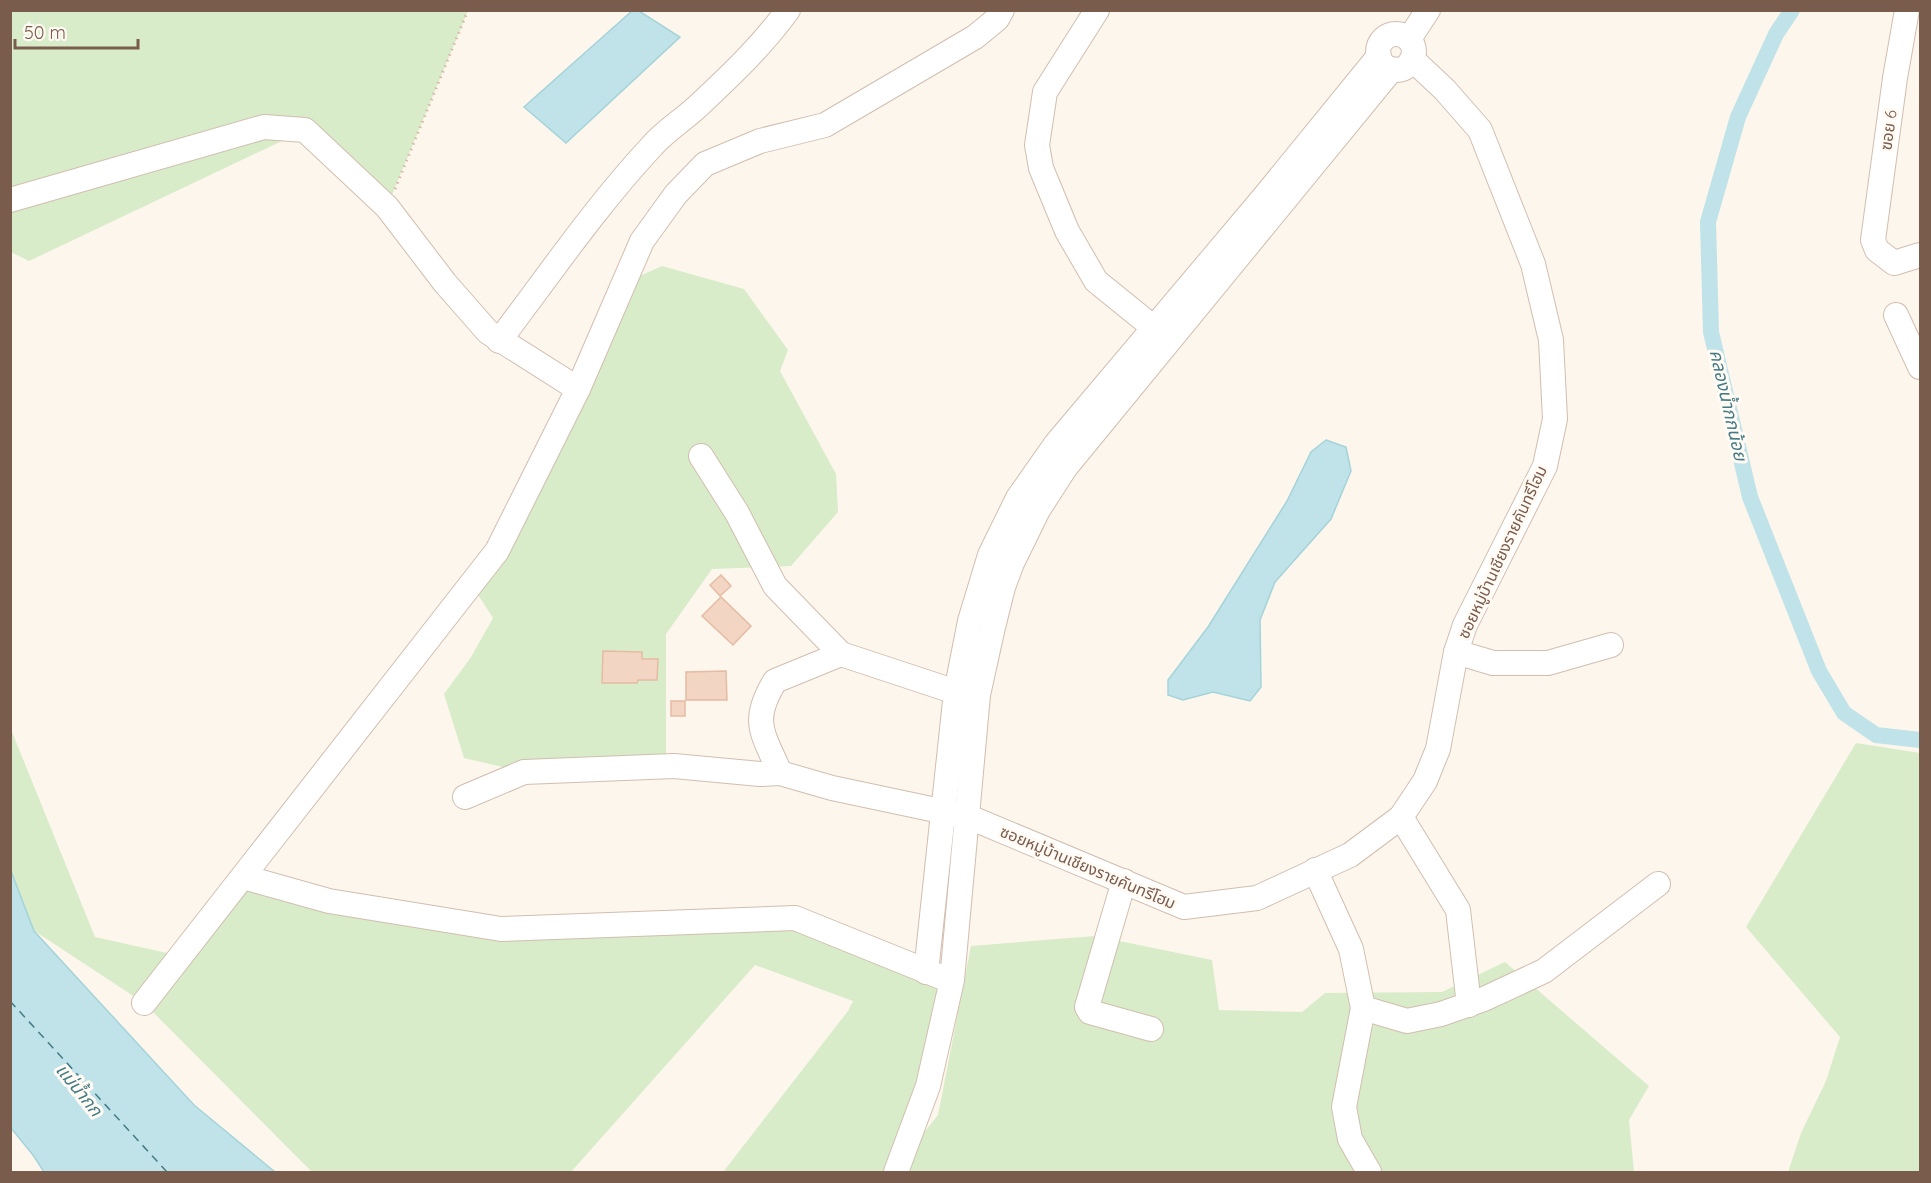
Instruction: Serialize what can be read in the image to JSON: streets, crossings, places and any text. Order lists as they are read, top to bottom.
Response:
{
  "streets": {
    "street": ["ฃอย 6", "ซอยหมู่บ้านเชียงรายคันทรีโฮม"]
  },
  "water": ["คลองน้ำกกน้อย", "แม่น้ำกก"],
  "scale_bar": "50 m"
}
